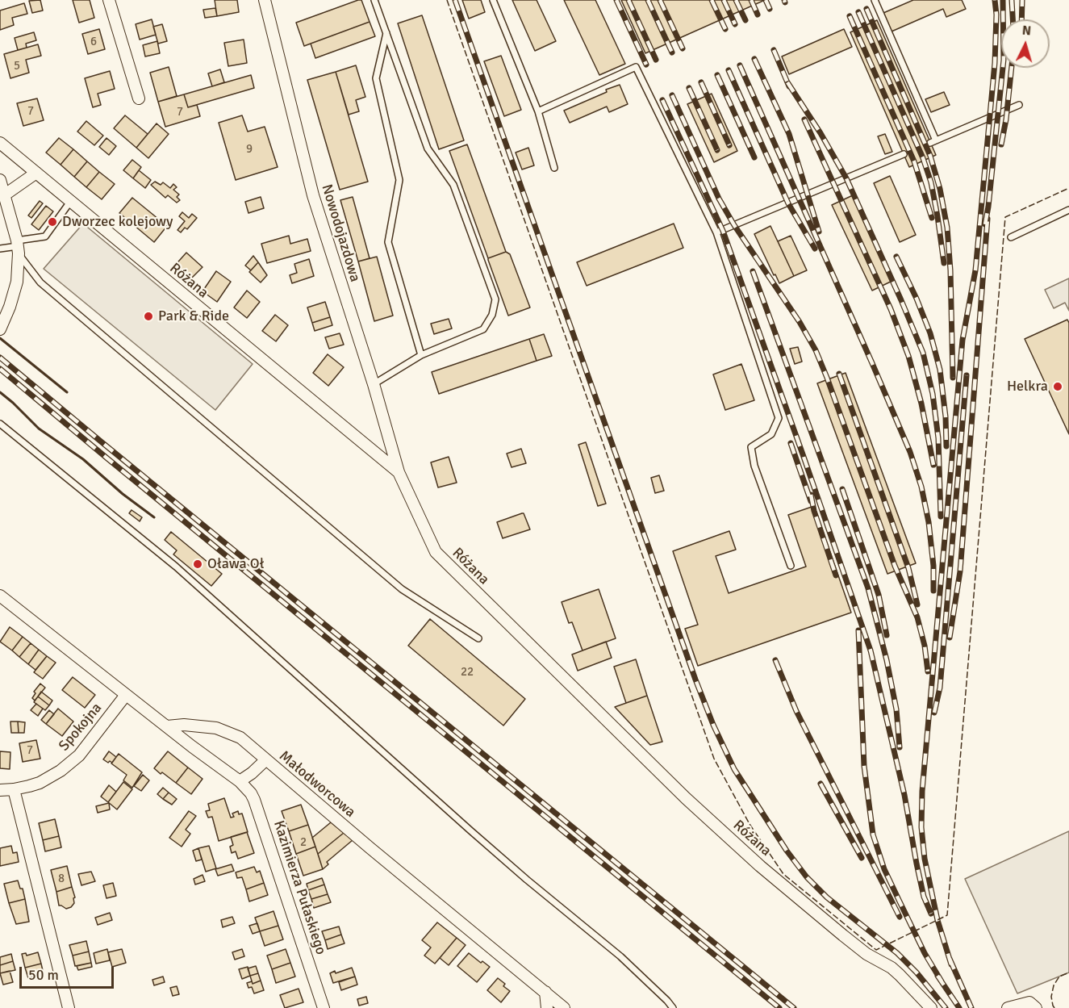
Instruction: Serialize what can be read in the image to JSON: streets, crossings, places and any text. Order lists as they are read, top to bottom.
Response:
{
  "streets": {
    "street": [
      "Nowodojazdowa",
      "Różana",
      "Spokojna",
      "Małodworcowa",
      "Kazimierza Pułaskiego"
    ]
  },
  "crossings": [
    ["Nowodojazdowa", "Różana"],
    ["Małodworcowa", "Kazimierza Pułaskiego"]
  ],
  "places": [
    "Dworzec kolejowy",
    "Park & Ride",
    "Helkra",
    "Oława Oł"
  ],
  "house_numbers": [
    "6",
    "5",
    "7",
    "7",
    "9",
    "22",
    "7",
    "2",
    "8"
  ],
  "scale_bar": "50 m",
  "north": "top"
}
